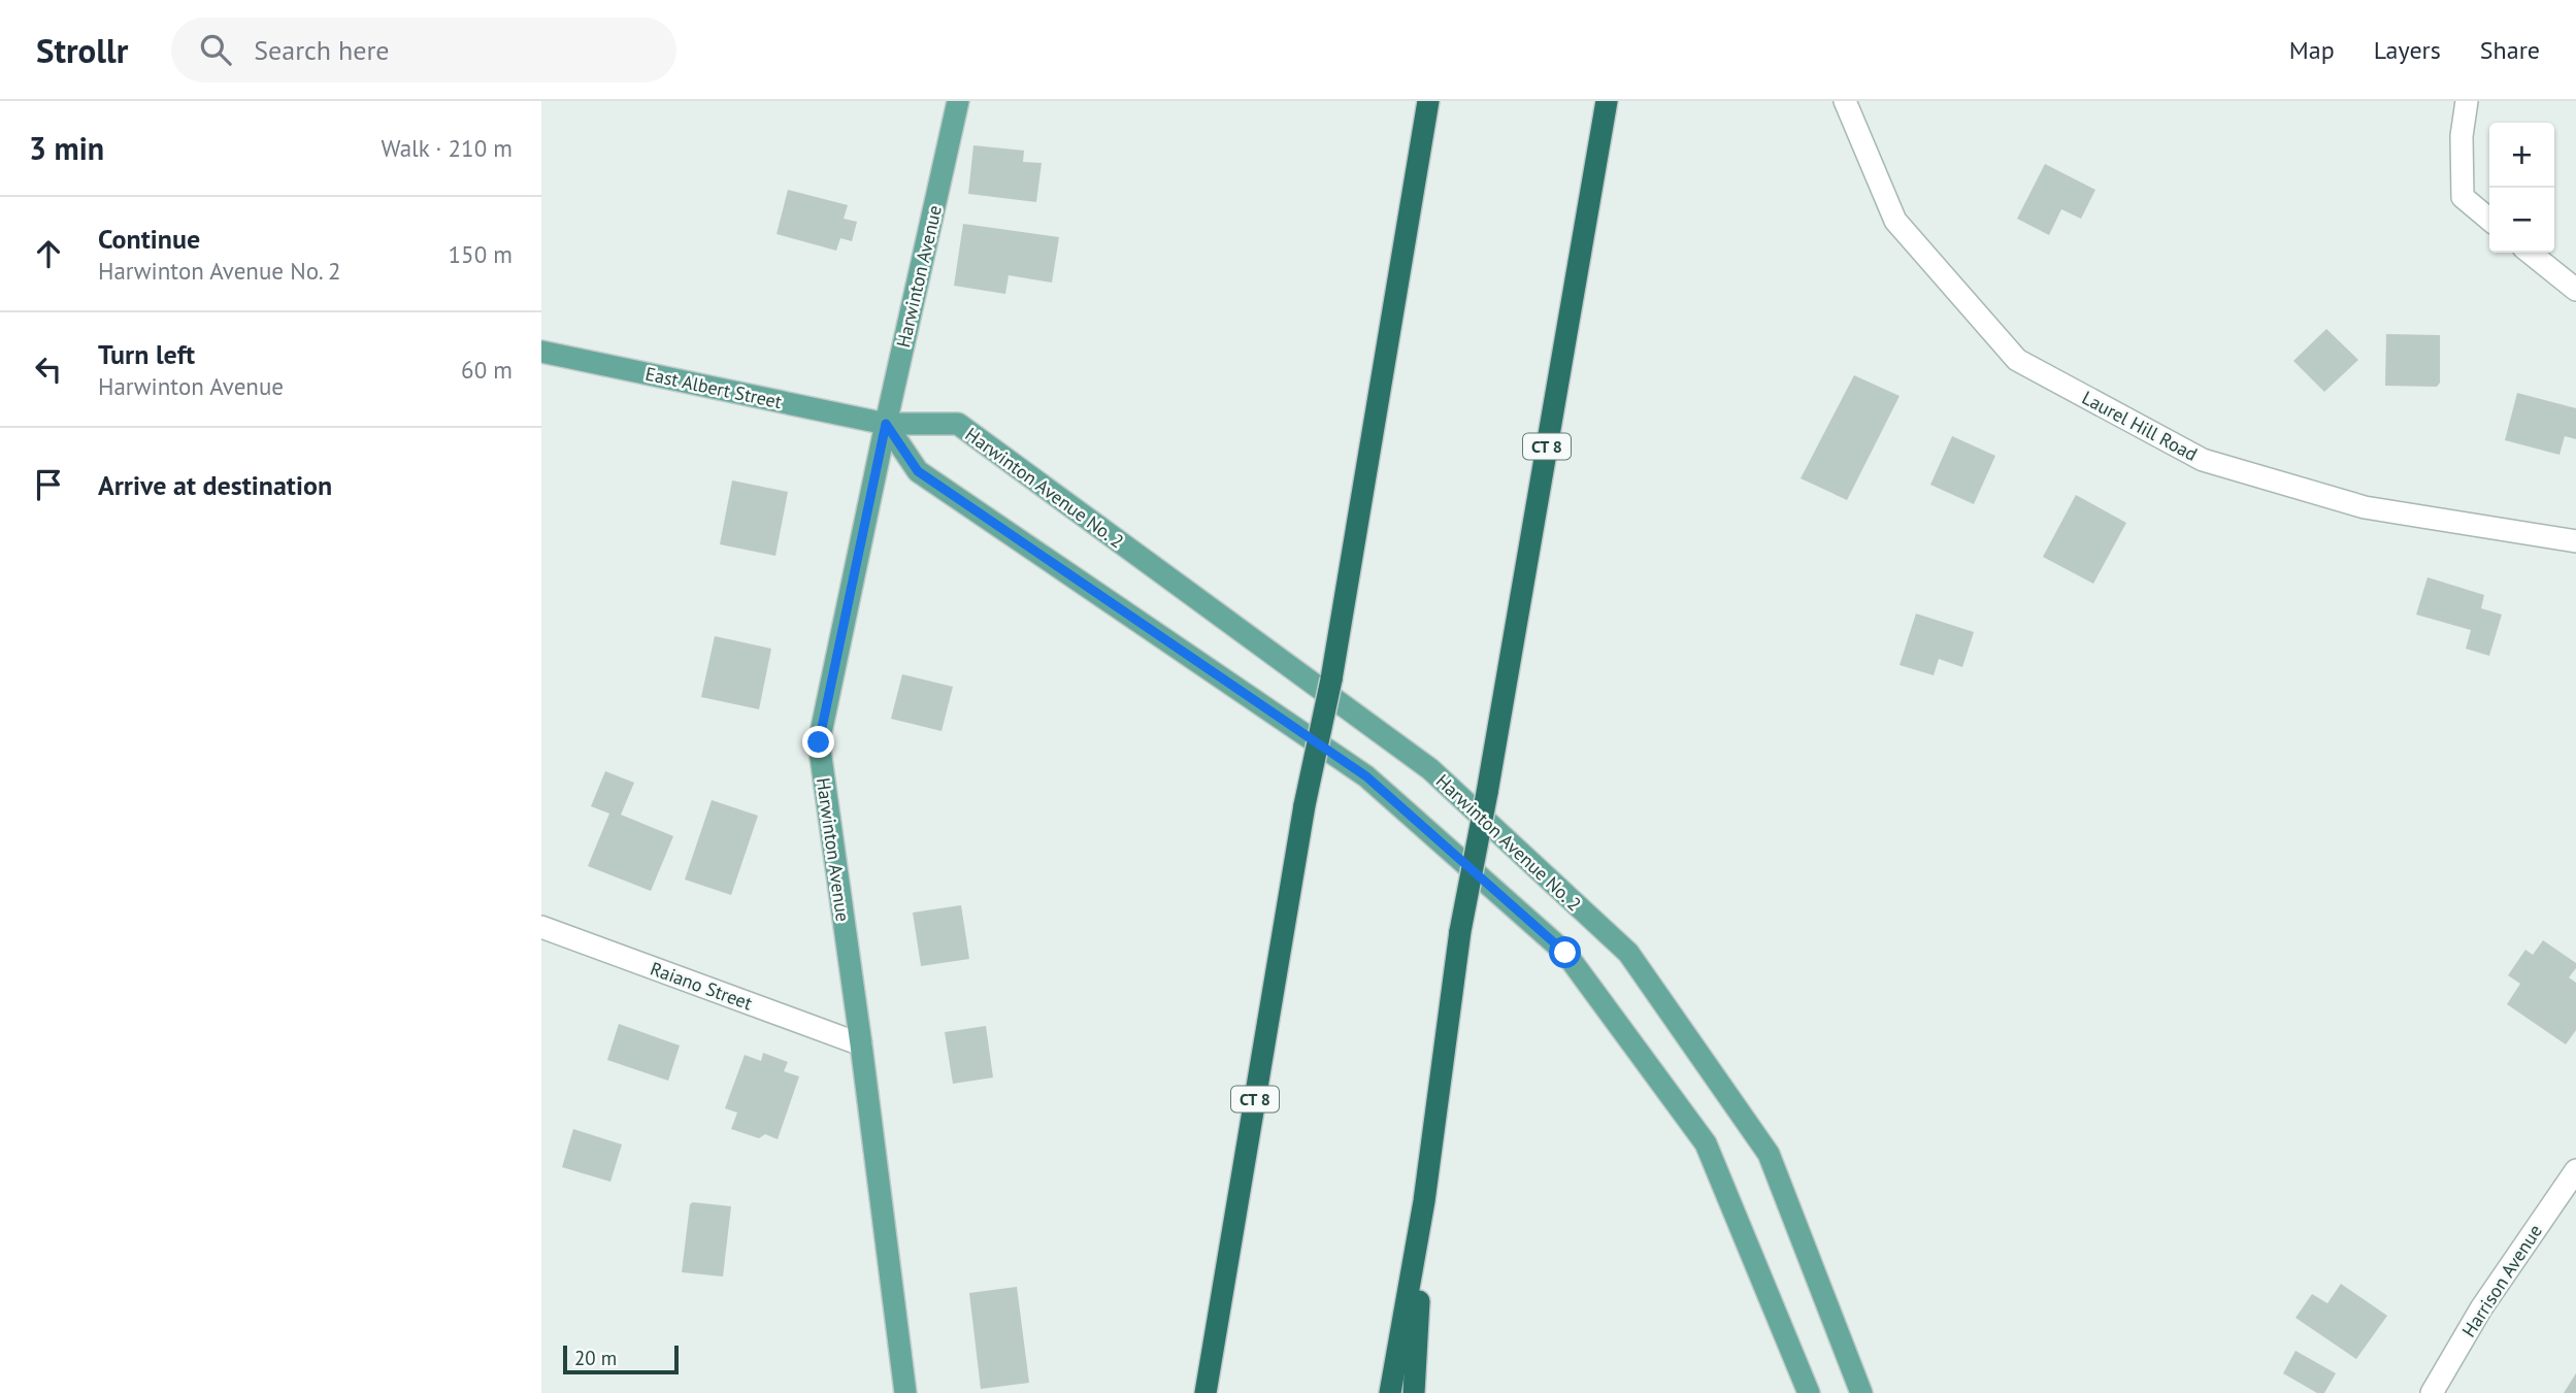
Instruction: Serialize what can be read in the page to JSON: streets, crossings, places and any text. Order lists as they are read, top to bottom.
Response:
{
  "streets": {
    "highway": ["CT 8"],
    "main road": ["Harwinton Avenue", "East Albert Street", "Harwinton Avenue No. 2"],
    "street": ["Laurel Hill Road", "Raiano Street", "Harrison Avenue"]
  },
  "crossings": [
    ["Harwinton Avenue", "East Albert Street"],
    ["Harwinton Avenue", "Harwinton Avenue No. 2"],
    ["Harwinton Avenue", "Raiano Street"],
    ["East Albert Street", "Harwinton Avenue No. 2"]
  ],
  "scale_bar": "20 m",
  "page": {
    "header": "Strollr",
    "search": "Search here",
    "nav": ["Map", "Layers", "Share"],
    "heading": ["3 min", "Walk · 210 m"],
    "map_buttons": ["+", "−"],
    "list": [
      ["Continue", "Harwinton Avenue No. 2", "150 m"],
      ["Turn left", "Harwinton Avenue", "60 m"],
      "Arrive at destination"
    ],
    "scale": "20 m"
  }
}
